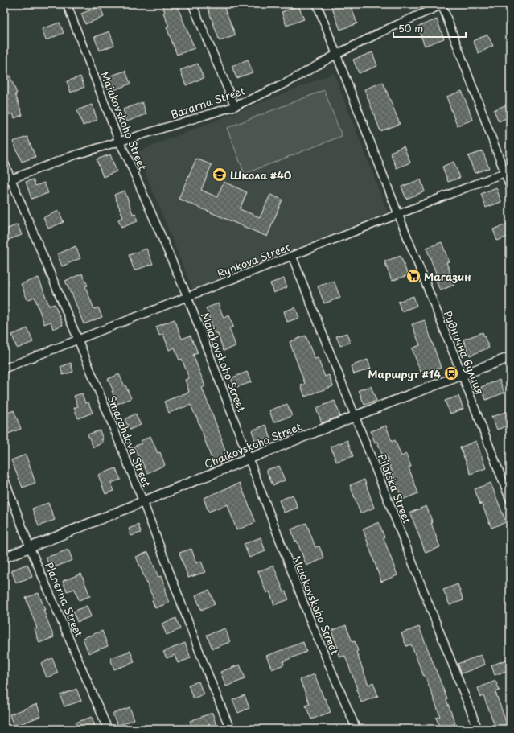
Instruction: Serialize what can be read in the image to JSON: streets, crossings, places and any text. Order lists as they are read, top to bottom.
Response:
{
  "streets": {
    "street": [
      "Bazarna Street",
      "Maiakovskoho Street",
      "Rynkova Street",
      "Руднична вулиця",
      "Smarahdova Street",
      "Chaikovskoho Street",
      "Pilotska Street",
      "Planerna Street"
    ]
  },
  "crossings": [
    ["Bazarna Street", "Maiakovskoho Street"],
    ["Bazarna Street", "Руднична вулиця"],
    ["Bazarna Street", "Smarahdova Street"],
    ["Maiakovskoho Street", "Rynkova Street"],
    ["Maiakovskoho Street", "Chaikovskoho Street"],
    ["Rynkova Street", "Руднична вулиця"],
    ["Rynkova Street", "Smarahdova Street"],
    ["Rynkova Street", "Pilotska Street"],
    ["Руднична вулиця", "Chaikovskoho Street"],
    ["Smarahdova Street", "Chaikovskoho Street"],
    ["Chaikovskoho Street", "Pilotska Street"],
    ["Chaikovskoho Street", "Planerna Street"]
  ],
  "places": {
    "school or university": ["Школа #40"],
    "supermarket": ["Магазин"],
    "bus stop": ["Маршрут #14"]
  },
  "scale_bar": "50 m"
}
